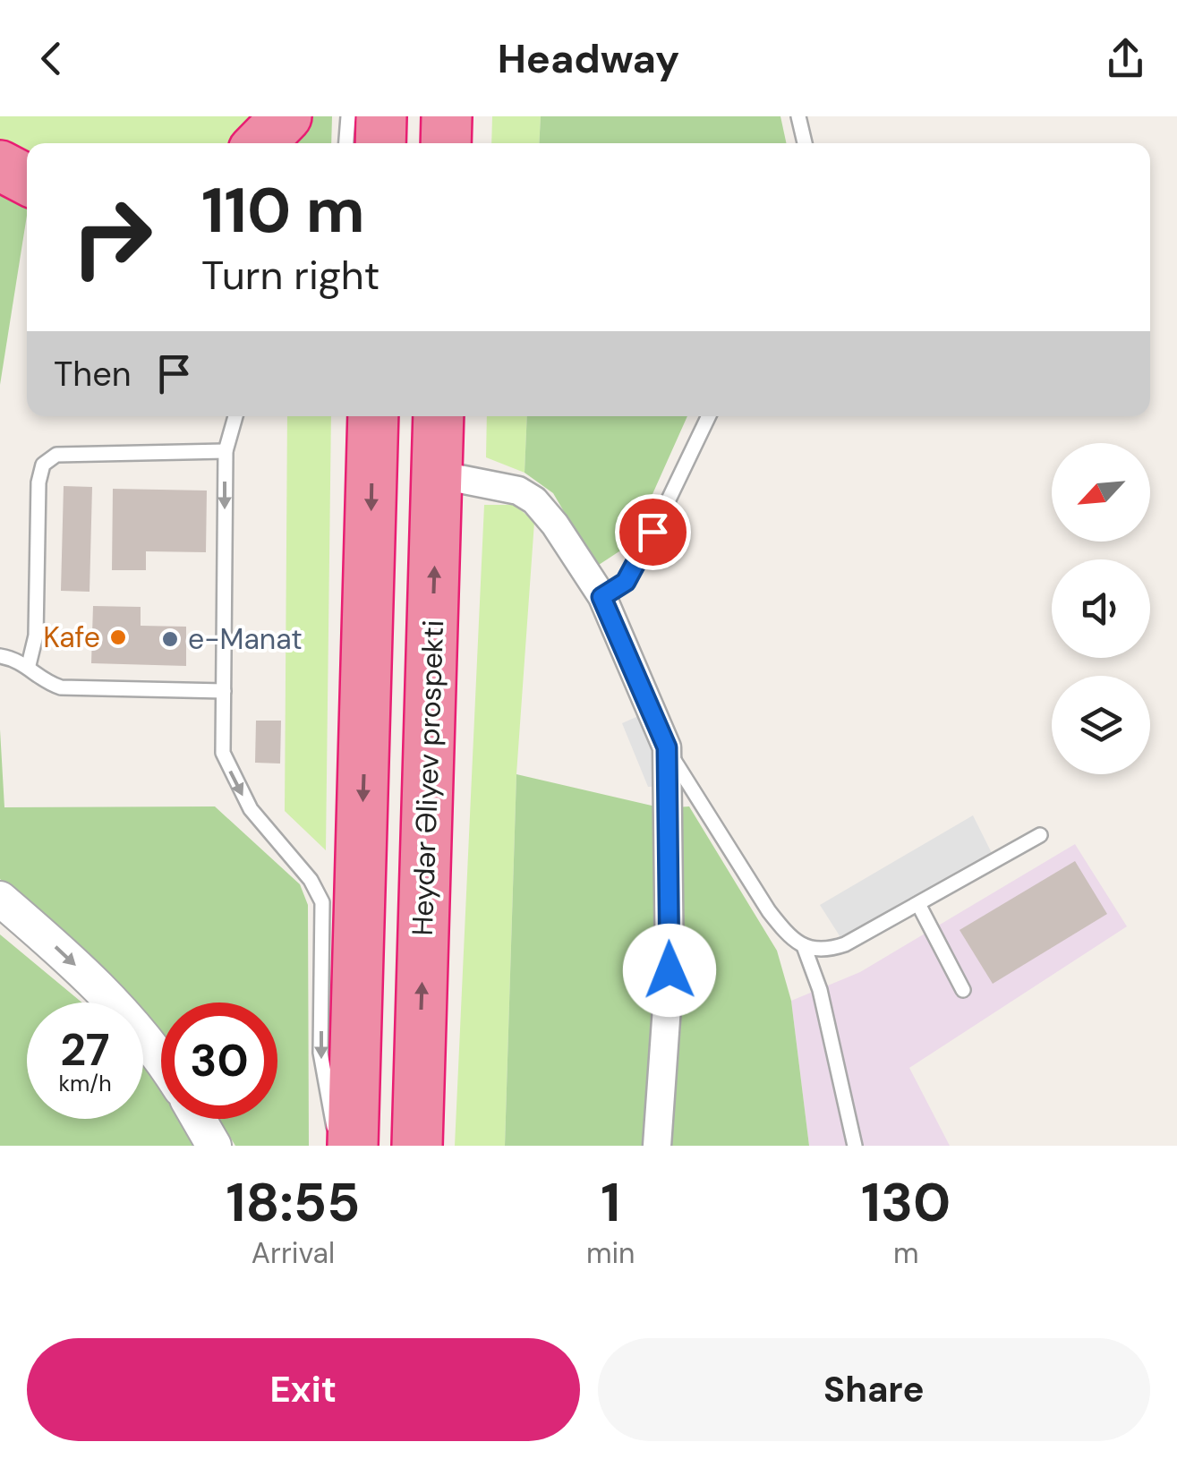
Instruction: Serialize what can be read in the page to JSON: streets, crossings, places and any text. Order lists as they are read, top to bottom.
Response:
{
  "streets": {
    "highway": ["Heydər Əliyev prospekti"]
  },
  "places": ["Kafe", "e-Manat"],
  "north": "bottom left",
  "page": {
    "header": "Headway",
    "turn": ["110 m", "Turn right"],
    "then": "Then",
    "speed": "27 km/h",
    "limit": "30",
    "eta": [
      "18:55",
      "Arrival",
      "1",
      "min",
      "130",
      "m"
    ],
    "buttons": ["Exit", "Share"]
  }
}
